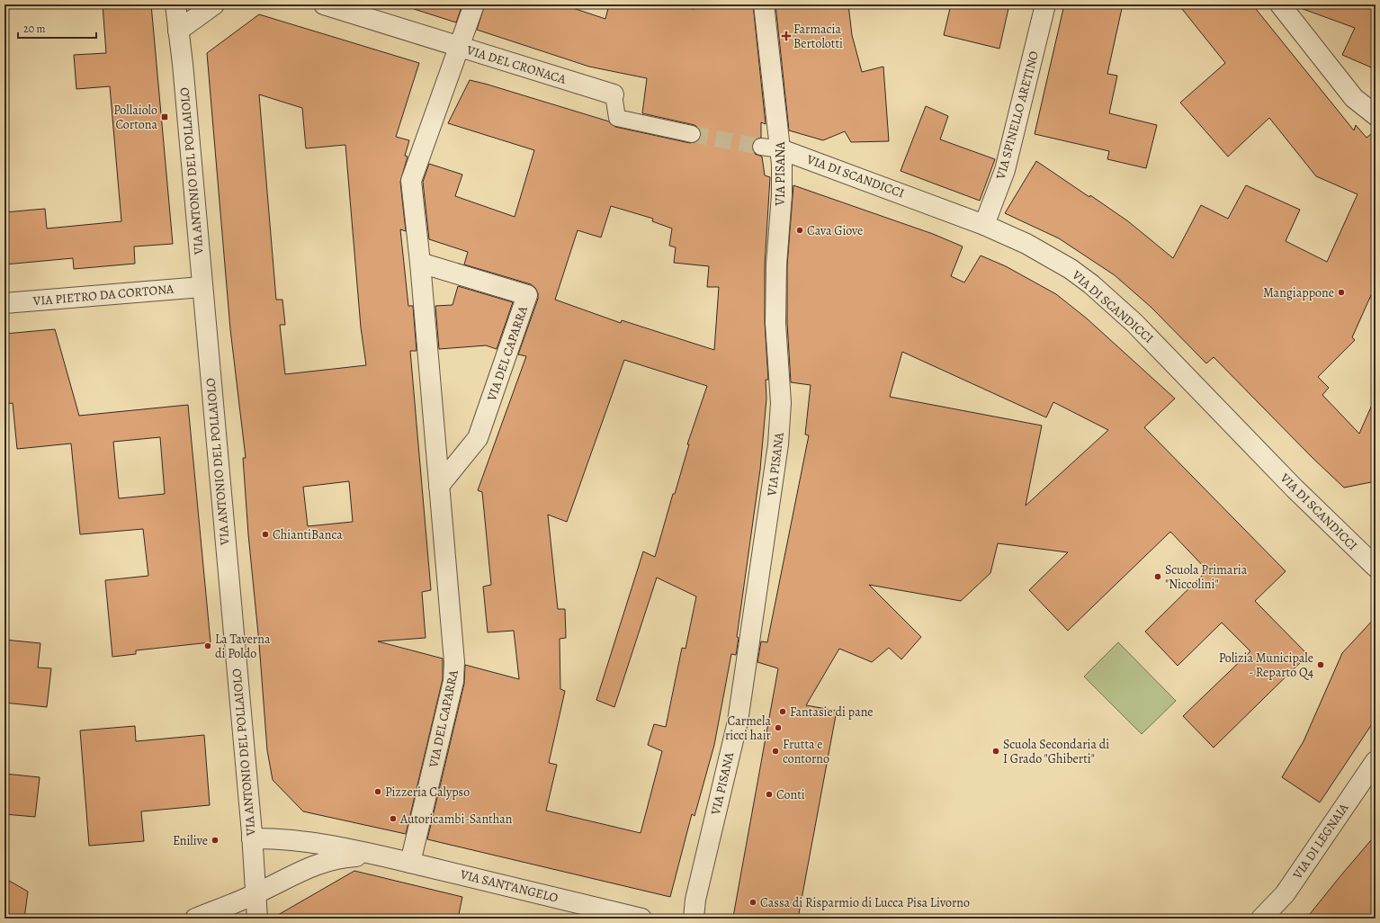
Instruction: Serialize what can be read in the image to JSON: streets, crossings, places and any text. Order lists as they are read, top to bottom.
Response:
{
  "streets": {
    "street": [
      "VIA DEL CRONACA",
      "VIA SPINELLO ARETINO",
      "VIA ANTONIO DEL POLLAIOLO",
      "VIA PISANA",
      "VIA DI SCANDICCI",
      "VIA PIETRO DA CORTONA",
      "VIA DEL CAPARRA",
      "VIA DI LEGNAIA",
      "VIA SANT'ANGELO"
    ]
  },
  "crossings": [
    ["VIA DEL CRONACA", "VIA DEL CAPARRA"],
    ["VIA SPINELLO ARETINO", "VIA DI SCANDICCI"],
    ["VIA ANTONIO DEL POLLAIOLO", "VIA PIETRO DA CORTONA"],
    ["VIA ANTONIO DEL POLLAIOLO", "VIA SANT'ANGELO"],
    ["VIA PISANA", "VIA DI SCANDICCI"],
    ["VIA DEL CAPARRA", "VIA SANT'ANGELO"]
  ],
  "places": {
    "health": ["Farmacia Bertolotti"],
    "transit": ["Pollaiolo Cortona"],
    "other": [
      "Cava Giove",
      "Mangiappone",
      "ChiantiBanca",
      "Scuola Primaria \"Niccolini\"",
      "La Taverna di Poldo",
      "Polizia Municipale - Reparto Q4",
      "Fantasie di pane",
      "Carmela ricci hair",
      "Frutta e contorno",
      "Scuola Secondaria di I Grado \"Ghiberti\"",
      "Pizzeria Calypso",
      "Conti",
      "Autoricambi-Santhan",
      "Enilive",
      "Cassa di Risparmio di Lucca Pisa Livorno"
    ]
  },
  "scale_bar": "20 m"
}
